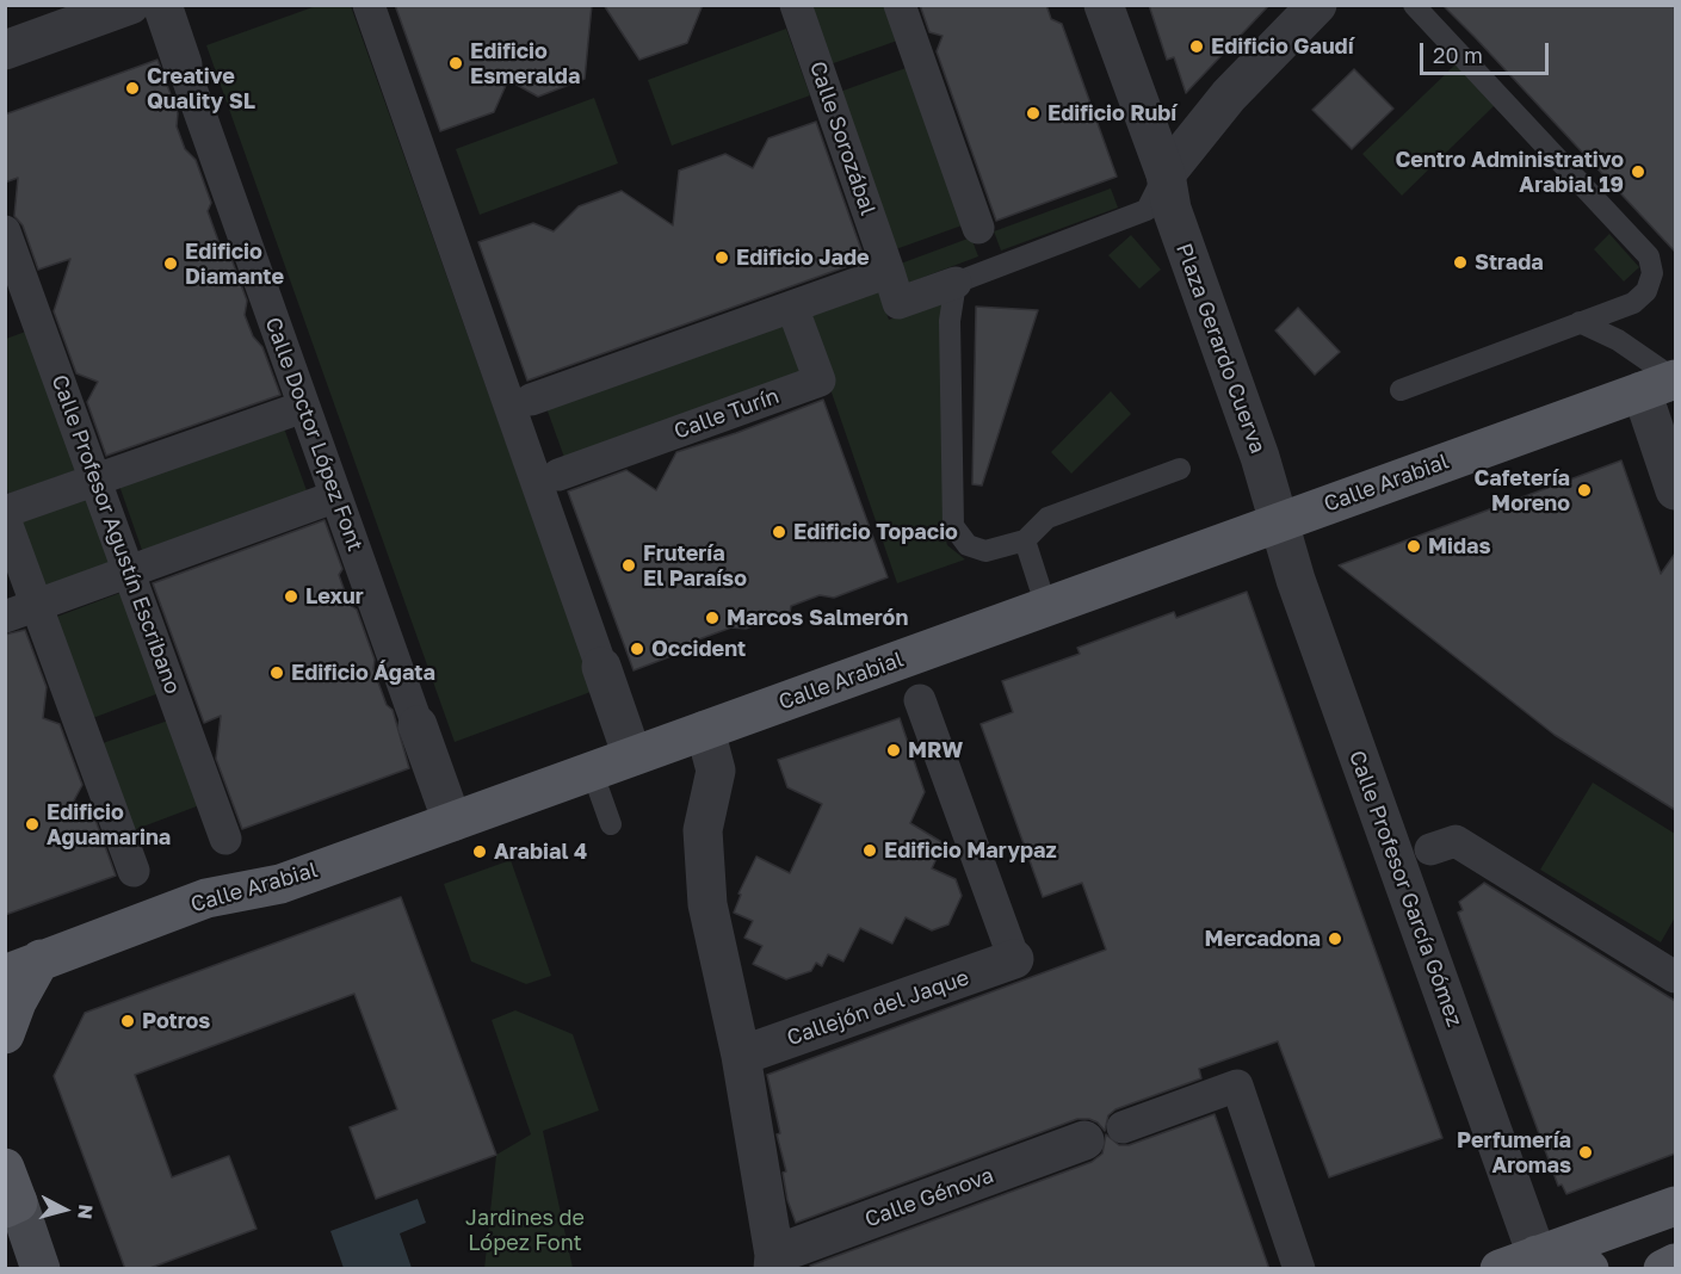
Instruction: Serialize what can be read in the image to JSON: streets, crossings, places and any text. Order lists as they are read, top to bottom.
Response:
{
  "streets": {
    "main road": ["Calle Arabial"],
    "street": [
      "Calle Sorozábal",
      "Plaza Gerardo Cuerva",
      "Calle Turín",
      "Calle Doctor López Font",
      "Calle Profesor Agustín Escribano",
      "Calle Profesor García Gómez",
      "Callejón del Jaque",
      "Calle Génova"
    ]
  },
  "crossings": [
    ["Plaza Gerardo Cuerva", "Calle Arabial"],
    ["Plaza Gerardo Cuerva", "Calle Profesor García Gómez"],
    ["Calle Doctor López Font", "Calle Arabial"],
    ["Calle Arabial", "Calle Profesor García Gómez"],
    ["Calle Arabial", "Callejón del Jaque"]
  ],
  "parks": ["Jardines de López Font"],
  "places": [
    "Edificio Gaudí",
    "Edificio Esmeralda",
    "Creative Quality SL",
    "Edificio Rubí",
    "Centro Administrativo Arabial 19",
    "Edificio Jade",
    "Strada",
    "Edificio Diamante",
    "Cafetería Moreno",
    "Edificio Topacio",
    "Midas",
    "Frutería El Paraíso",
    "Lexur",
    "Marcos Salmerón",
    "Occident",
    "Edificio Ágata",
    "MRW",
    "Edificio Aguamarina",
    "Edificio Marypaz",
    "Arabial 4",
    "Mercadona",
    "Potros",
    "Perfumería Aromas"
  ],
  "scale_bar": "20 m",
  "north": "right"
}
